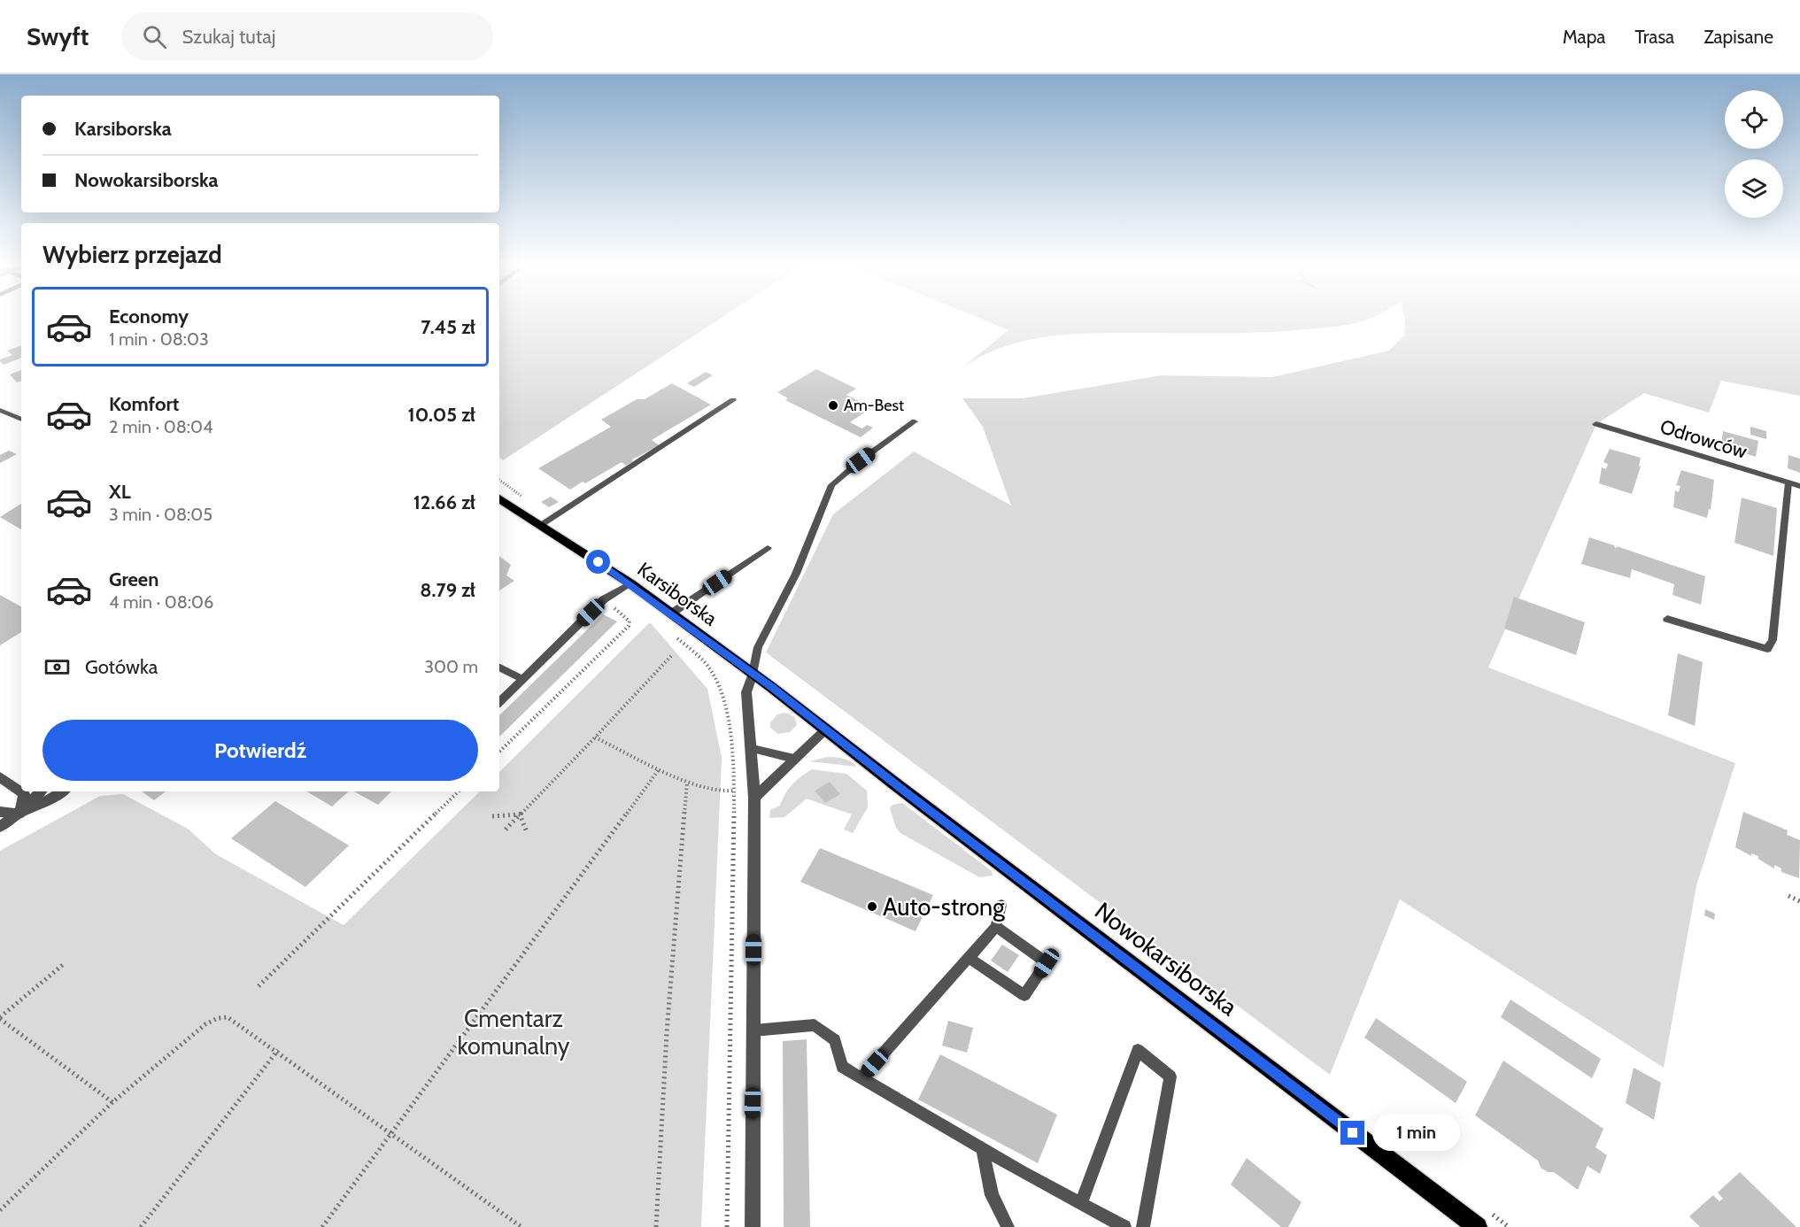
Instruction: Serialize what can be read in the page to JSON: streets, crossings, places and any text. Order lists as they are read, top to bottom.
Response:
{
  "streets": {
    "main road": ["Karsiborska", "Nowokarsiborska"],
    "street": ["Odrowców"]
  },
  "crossings": [
    ["Karsiborska", "Nowokarsiborska"]
  ],
  "parks": ["Cmentarz komunalny"],
  "places": ["Am-Best", "Auto-strong"],
  "page": {
    "header": "Swyft",
    "search": "Szukaj tutaj",
    "nav": ["Mapa", "Trasa", "Zapisane"],
    "banner": ["Karsiborska", "Nowokarsiborska"],
    "heading": "Wybierz przejazd",
    "list": [
      {
        "name": "Economy",
        "note": "1 min · 08:03",
        "value": "7.45 zł"
      },
      {
        "name": "Komfort",
        "note": "2 min · 08:04",
        "value": "10.05 zł"
      },
      {
        "name": "XL",
        "note": "3 min · 08:05",
        "value": "12.66 zł"
      },
      {
        "name": "Green",
        "note": "4 min · 08:06",
        "value": "8.79 zł"
      }
    ],
    "pay": ["Gotówka", "300 m"],
    "buttons": "Potwierdź",
    "bubble": "1 min"
  }
}
